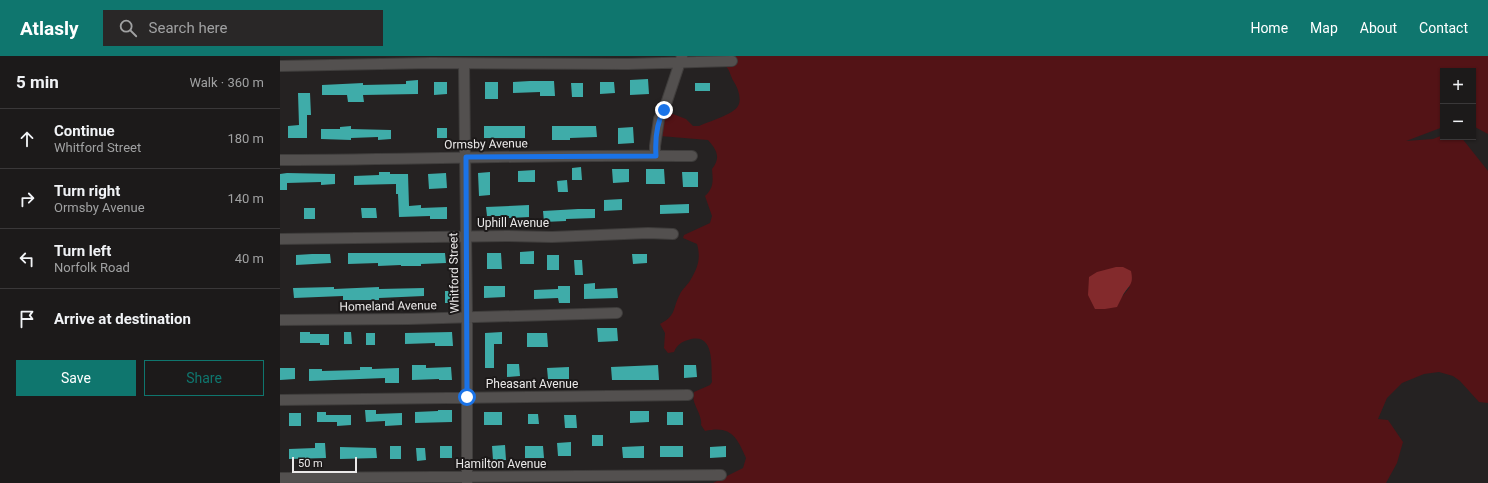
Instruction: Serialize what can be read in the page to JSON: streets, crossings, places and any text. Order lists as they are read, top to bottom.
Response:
{
  "streets": {
    "street": [
      "Ormsby Avenue",
      "Uphill Avenue",
      "Whitford Street",
      "Homeland Avenue",
      "Pheasant Avenue",
      "Hamilton Avenue"
    ]
  },
  "crossings": [
    ["Ormsby Avenue", "Whitford Street"],
    ["Uphill Avenue", "Whitford Street"],
    ["Whitford Street", "Homeland Avenue"],
    ["Whitford Street", "Pheasant Avenue"],
    ["Whitford Street", "Hamilton Avenue"]
  ],
  "scale_bar": "50 m",
  "page": {
    "header": "Atlasly",
    "search": "Search here",
    "nav": [
      "Home",
      "Map",
      "About",
      "Contact"
    ],
    "heading": ["5 min", "Walk · 360 m"],
    "map_buttons": ["+", "−"],
    "list": [
      ["Continue", "Whitford Street", "180 m"],
      ["Turn right", "Ormsby Avenue", "140 m"],
      ["Turn left", "Norfolk Road", "40 m"],
      "Arrive at destination"
    ],
    "buttons": ["Save", "Share"],
    "scale": "50 m"
  }
}
